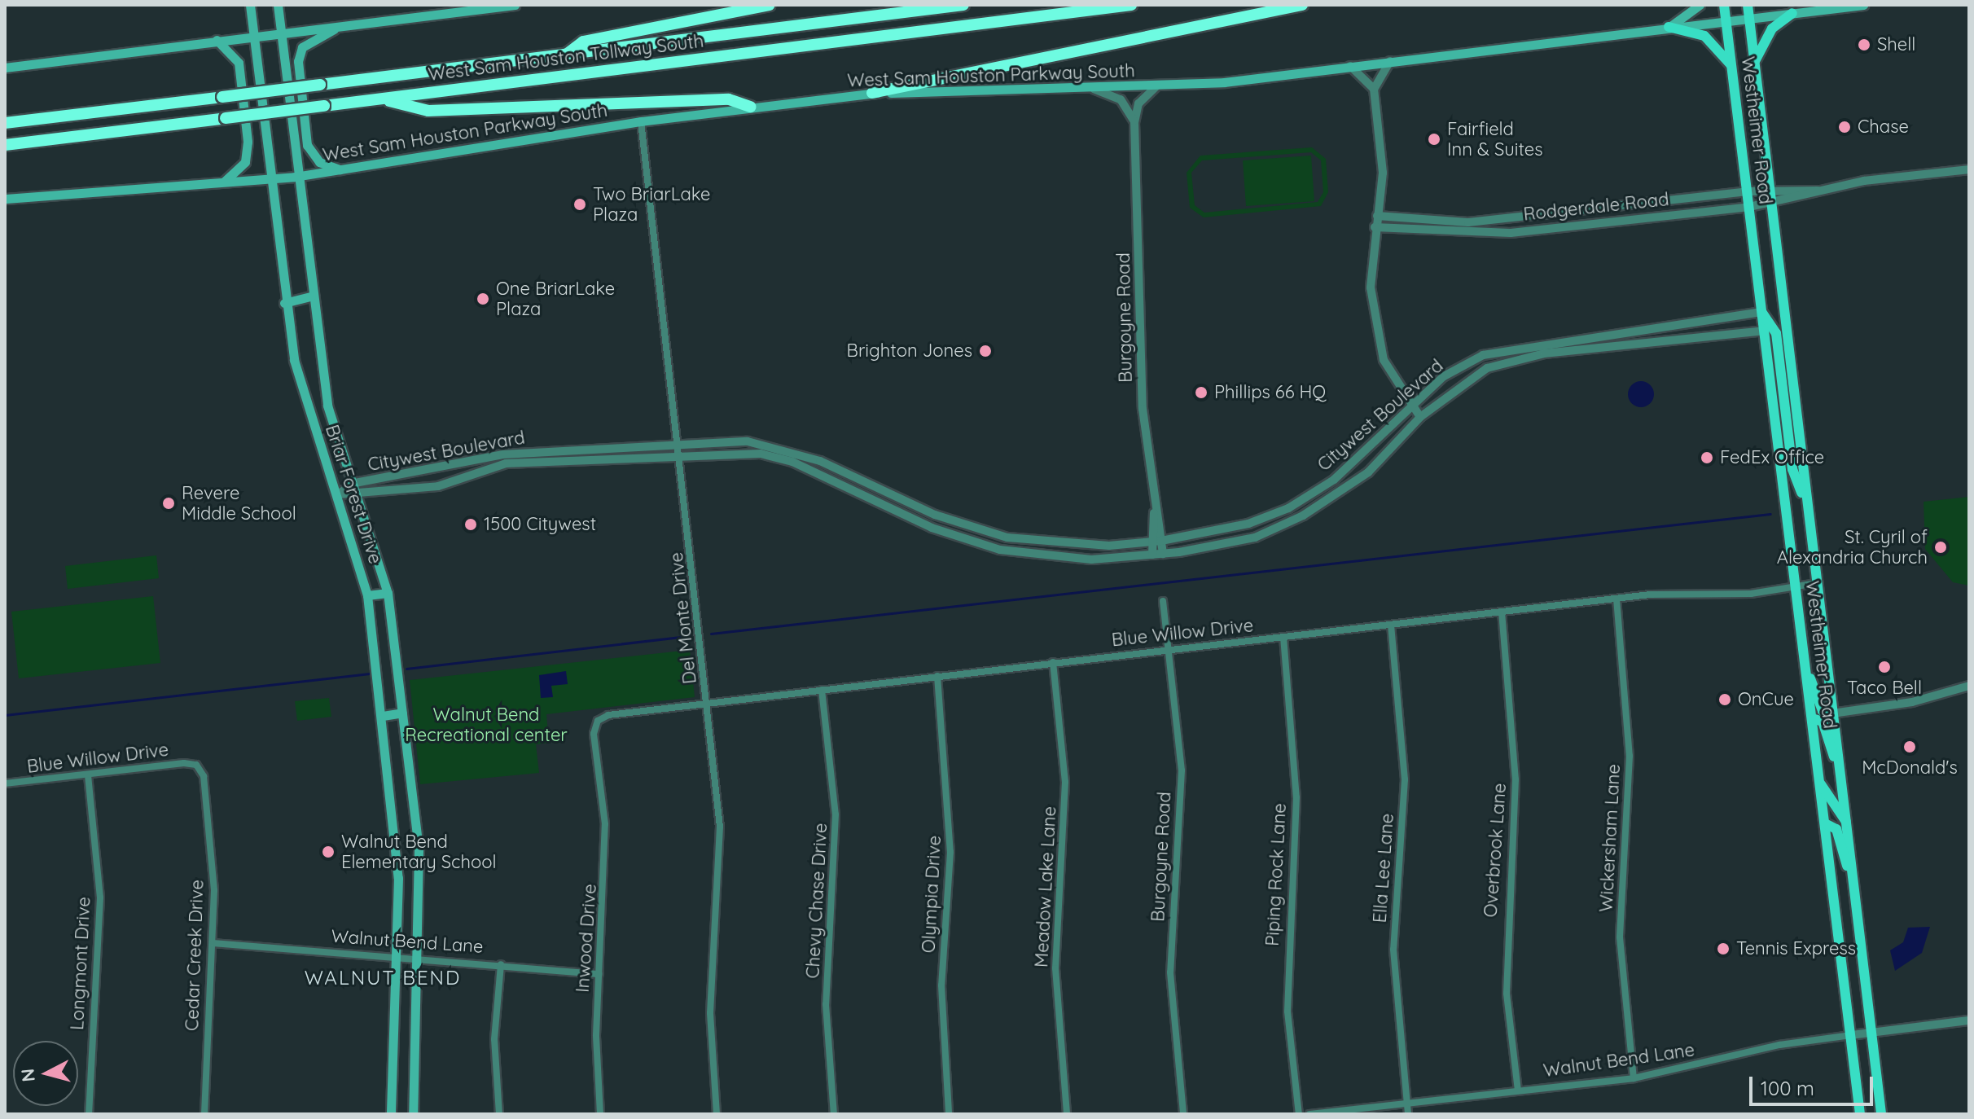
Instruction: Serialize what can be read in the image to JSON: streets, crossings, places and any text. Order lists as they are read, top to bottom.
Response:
{
  "streets": {
    "highway": ["West Sam Houston Tollway South"],
    "main road": ["West Sam Houston Parkway South", "Westheimer Road", "Briar Forest Drive"],
    "street": [
      "Rodgerdale Road",
      "Burgoyne Road",
      "Citywest Boulevard",
      "Del Monte Drive",
      "Blue Willow Drive",
      "Wickersham Lane",
      "Overbrook Lane",
      "Ella Lee Lane",
      "Piping Rock Lane",
      "Meadow Lake Lane",
      "Olympia Drive",
      "Chevy Chase Drive",
      "Inwood Drive",
      "Walnut Bend Lane",
      "Cedar Creek Drive",
      "Longmont Drive"
    ]
  },
  "crossings": [
    ["West Sam Houston Parkway South", "Westheimer Road"],
    ["West Sam Houston Parkway South", "Burgoyne Road"],
    ["West Sam Houston Parkway South", "Briar Forest Drive"],
    ["West Sam Houston Parkway South", "Del Monte Drive"],
    ["Westheimer Road", "Rodgerdale Road"],
    ["Westheimer Road", "Citywest Boulevard"],
    ["Westheimer Road", "Blue Willow Drive"],
    ["Westheimer Road", "Walnut Bend Lane"],
    ["Burgoyne Road", "Citywest Boulevard"],
    ["Burgoyne Road", "Blue Willow Drive"],
    ["Citywest Boulevard", "Briar Forest Drive"],
    ["Citywest Boulevard", "Del Monte Drive"],
    ["Briar Forest Drive", "Walnut Bend Lane"],
    ["Del Monte Drive", "Blue Willow Drive"],
    ["Blue Willow Drive", "Wickersham Lane"],
    ["Blue Willow Drive", "Overbrook Lane"],
    ["Blue Willow Drive", "Ella Lee Lane"],
    ["Blue Willow Drive", "Piping Rock Lane"],
    ["Blue Willow Drive", "Meadow Lake Lane"],
    ["Blue Willow Drive", "Olympia Drive"],
    ["Blue Willow Drive", "Chevy Chase Drive"],
    ["Blue Willow Drive", "Inwood Drive"],
    ["Blue Willow Drive", "Cedar Creek Drive"],
    ["Blue Willow Drive", "Longmont Drive"],
    ["Wickersham Lane", "Walnut Bend Lane"],
    ["Overbrook Lane", "Walnut Bend Lane"],
    ["Ella Lee Lane", "Walnut Bend Lane"],
    ["Inwood Drive", "Walnut Bend Lane"],
    ["Walnut Bend Lane", "Cedar Creek Drive"]
  ],
  "districts": ["WALNUT BEND"],
  "parks": ["Walnut Bend Recreational center"],
  "places": [
    "Shell",
    "Chase",
    "Fairfield Inn & Suites",
    "Two BriarLake Plaza",
    "One BriarLake Plaza",
    "Brighton Jones",
    "Phillips 66 HQ",
    "FedEx Office",
    "Revere Middle School",
    "1500 Citywest",
    "St. Cyril of Alexandria Church",
    "Taco Bell",
    "OnCue",
    "McDonald's",
    "Walnut Bend Elementary School",
    "Tennis Express"
  ],
  "scale_bar": "100 m",
  "north": "left"
}
